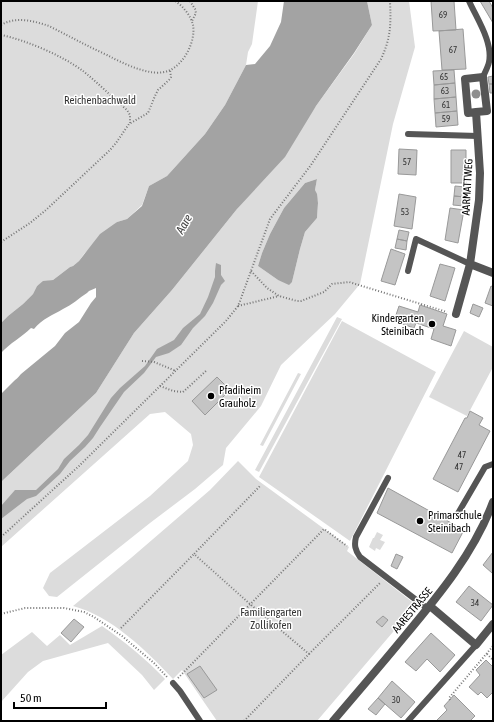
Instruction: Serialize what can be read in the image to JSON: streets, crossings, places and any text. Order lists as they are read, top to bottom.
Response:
{
  "streets": {
    "street": ["AARMATTWEG", "AARESTRASSE"]
  },
  "water": ["Aare"],
  "parks": ["Reichenbachwald", "Familiengarten Zollikofen"],
  "places": ["Kindergarten Steinibach", "Pfadiheim Grauholz", "Primarschule Steinibach"],
  "house_numbers": [
    "69",
    "67",
    "65",
    "63",
    "61",
    "59",
    "57",
    "53",
    "47",
    "47",
    "34",
    "30"
  ],
  "scale_bar": "50 m"
}
